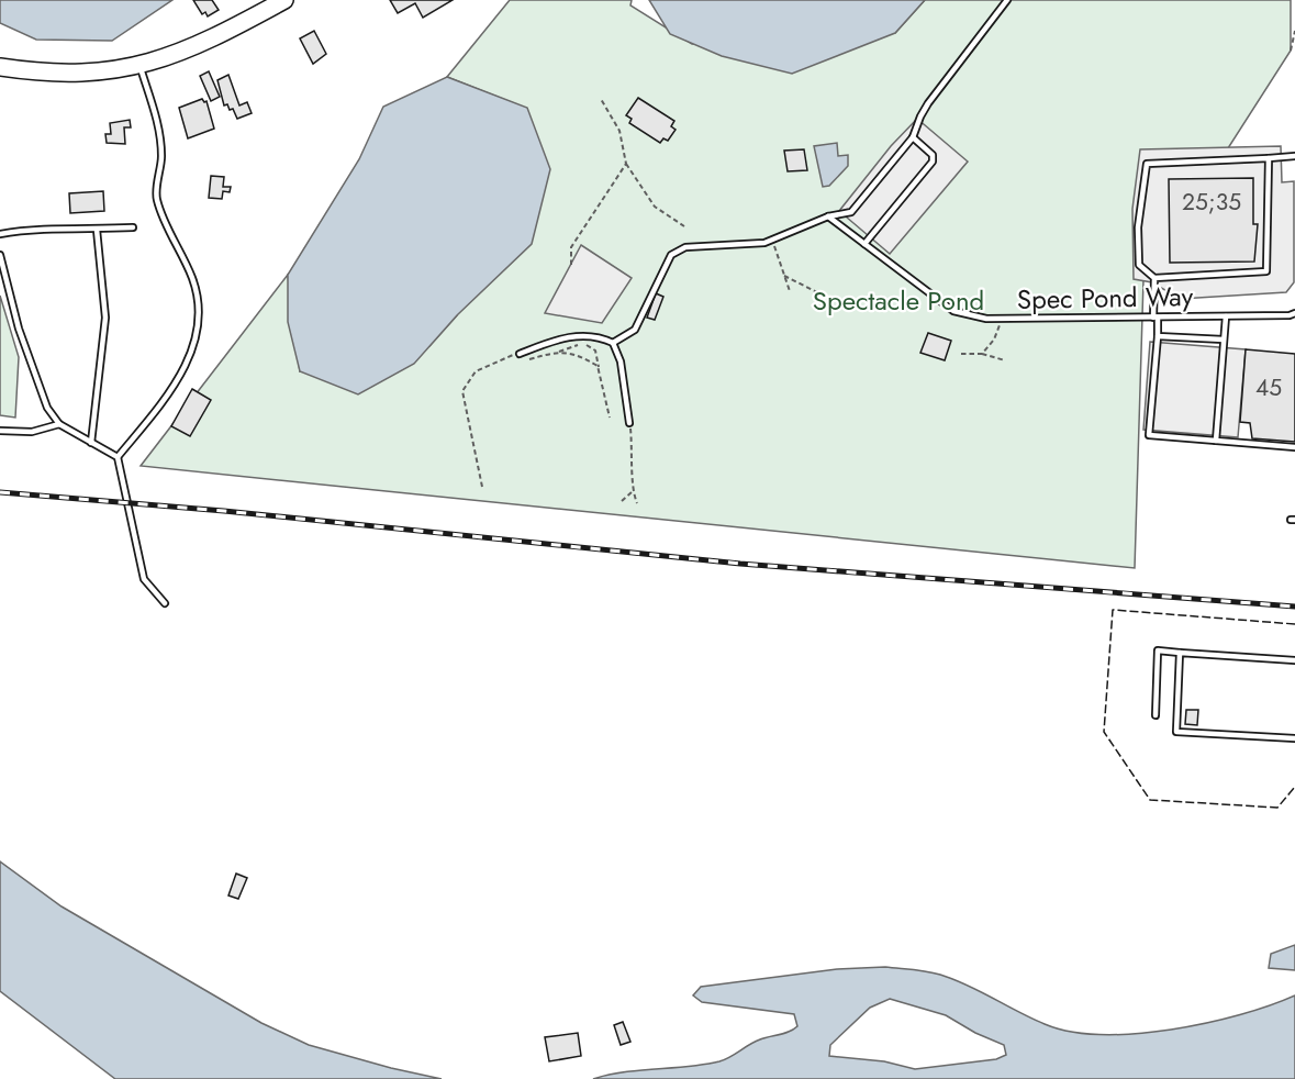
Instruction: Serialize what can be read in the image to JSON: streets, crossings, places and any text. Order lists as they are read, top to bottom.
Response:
{
  "streets": {
    "lane": ["Spec Pond Way"]
  },
  "parks": ["Spectacle Pond"],
  "house_numbers": ["25;35", "45"]
}
